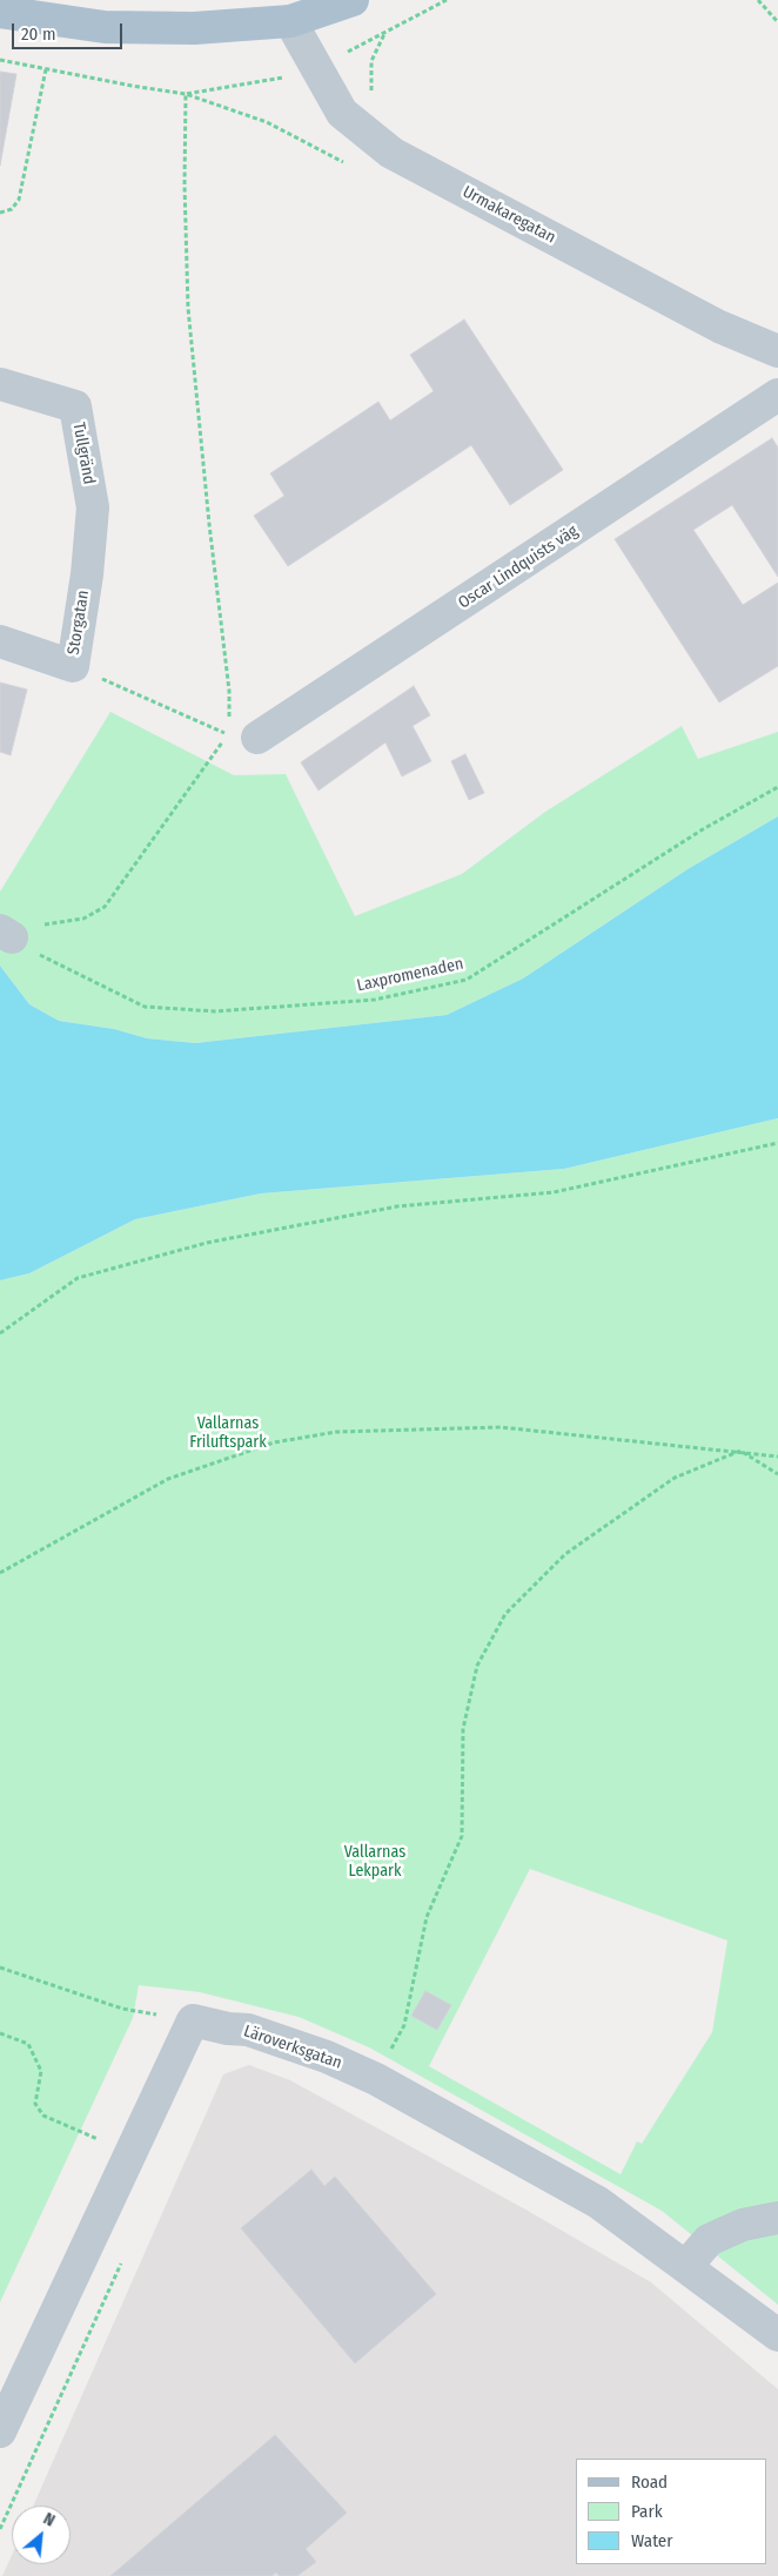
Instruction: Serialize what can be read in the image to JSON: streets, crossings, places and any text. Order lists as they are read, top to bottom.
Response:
{
  "streets": {
    "street": [
      "Urmakaregatan",
      "Tullgränd",
      "Oscar Lindquists väg",
      "Storgatan",
      "Läroverksgatan"
    ],
    "path": ["Laxpromenaden"]
  },
  "crossings": [
    ["Tullgränd", "Storgatan"]
  ],
  "parks": ["Vallarnas Friluftspark", "Vallarnas Lekpark"],
  "legend": ["Road", "Park", "Water"],
  "scale_bar": "20 m",
  "north": "top right"
}
